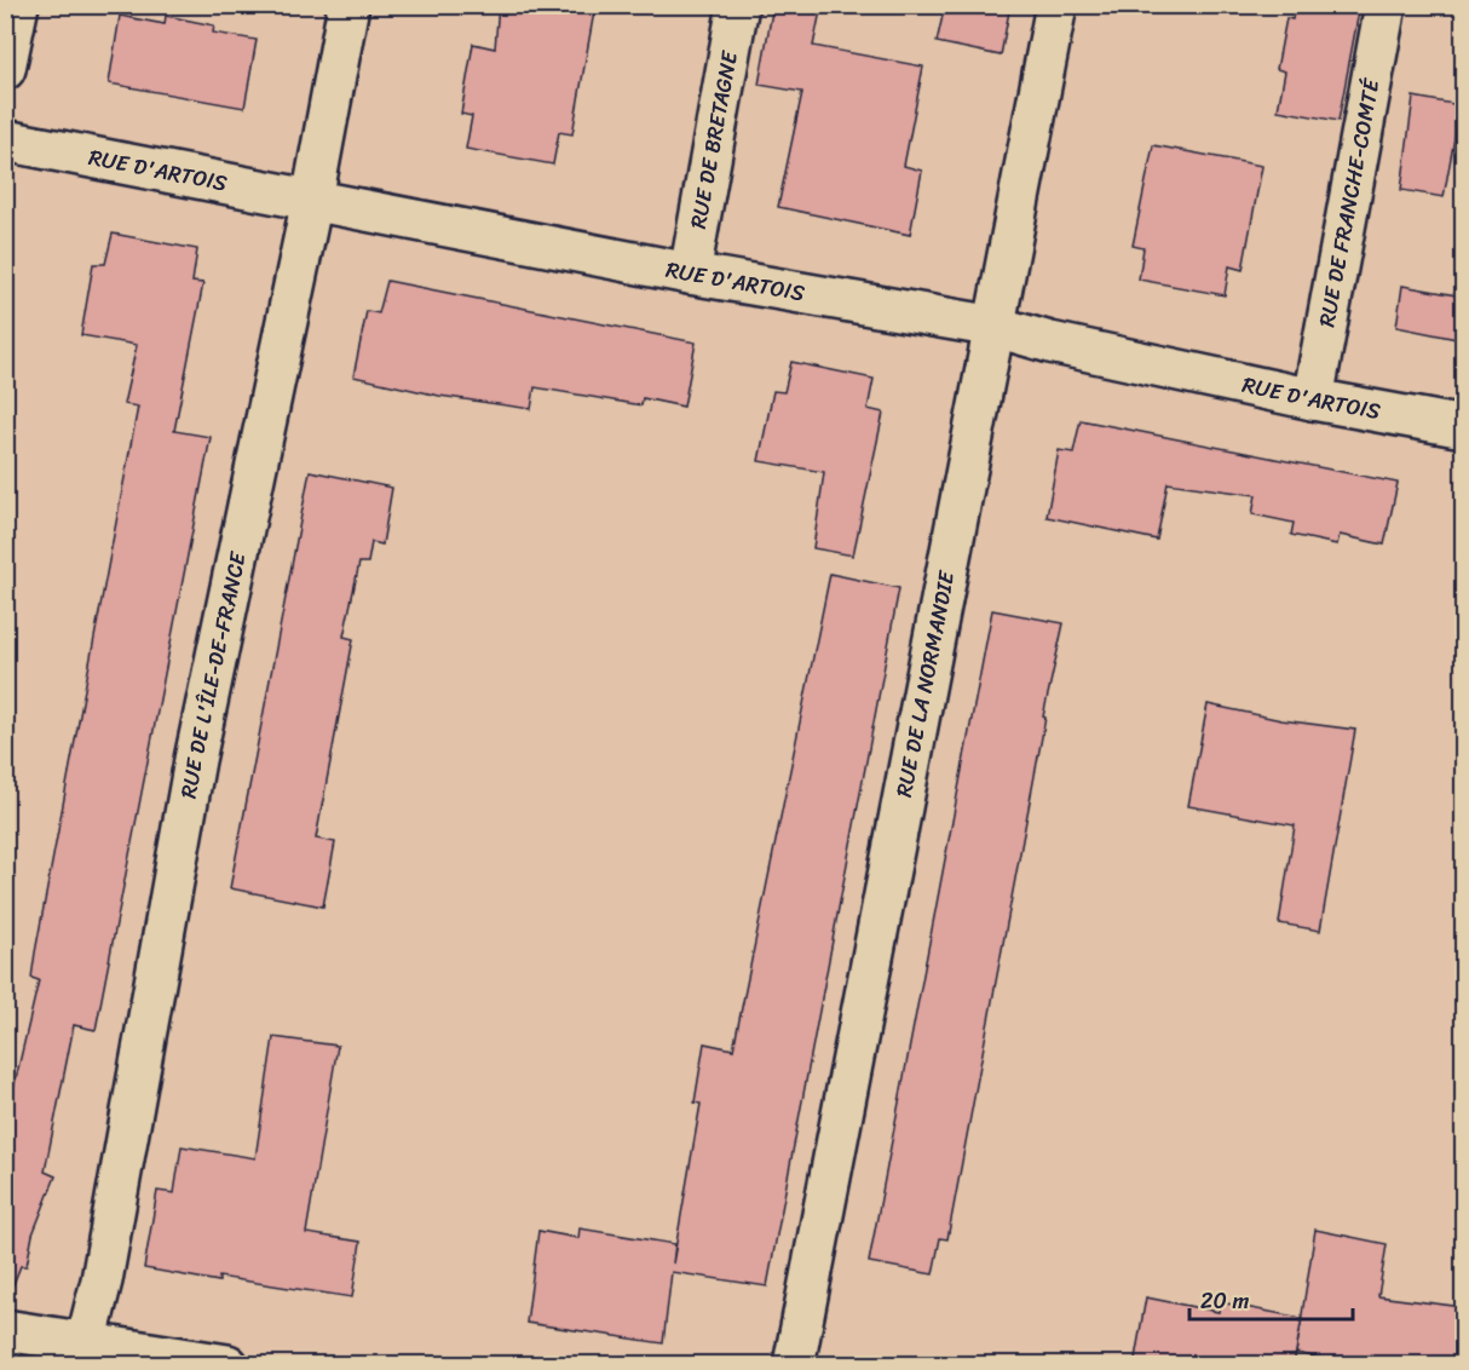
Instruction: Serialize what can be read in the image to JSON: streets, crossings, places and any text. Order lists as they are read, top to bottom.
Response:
{
  "streets": {
    "street": [
      "RUE DE BRETAGNE",
      "RUE D'ARTOIS",
      "RUE DE FRANCHE-COMTÉ",
      "RUE DE L'ÎLE-DE-FRANCE",
      "RUE DE LA NORMANDIE"
    ]
  },
  "crossings": [
    ["RUE DE BRETAGNE", "RUE D'ARTOIS"],
    ["RUE D'ARTOIS", "RUE DE FRANCHE-COMTÉ"],
    ["RUE D'ARTOIS", "RUE DE L'ÎLE-DE-FRANCE"],
    ["RUE D'ARTOIS", "RUE DE LA NORMANDIE"]
  ],
  "scale_bar": "20 m"
}
